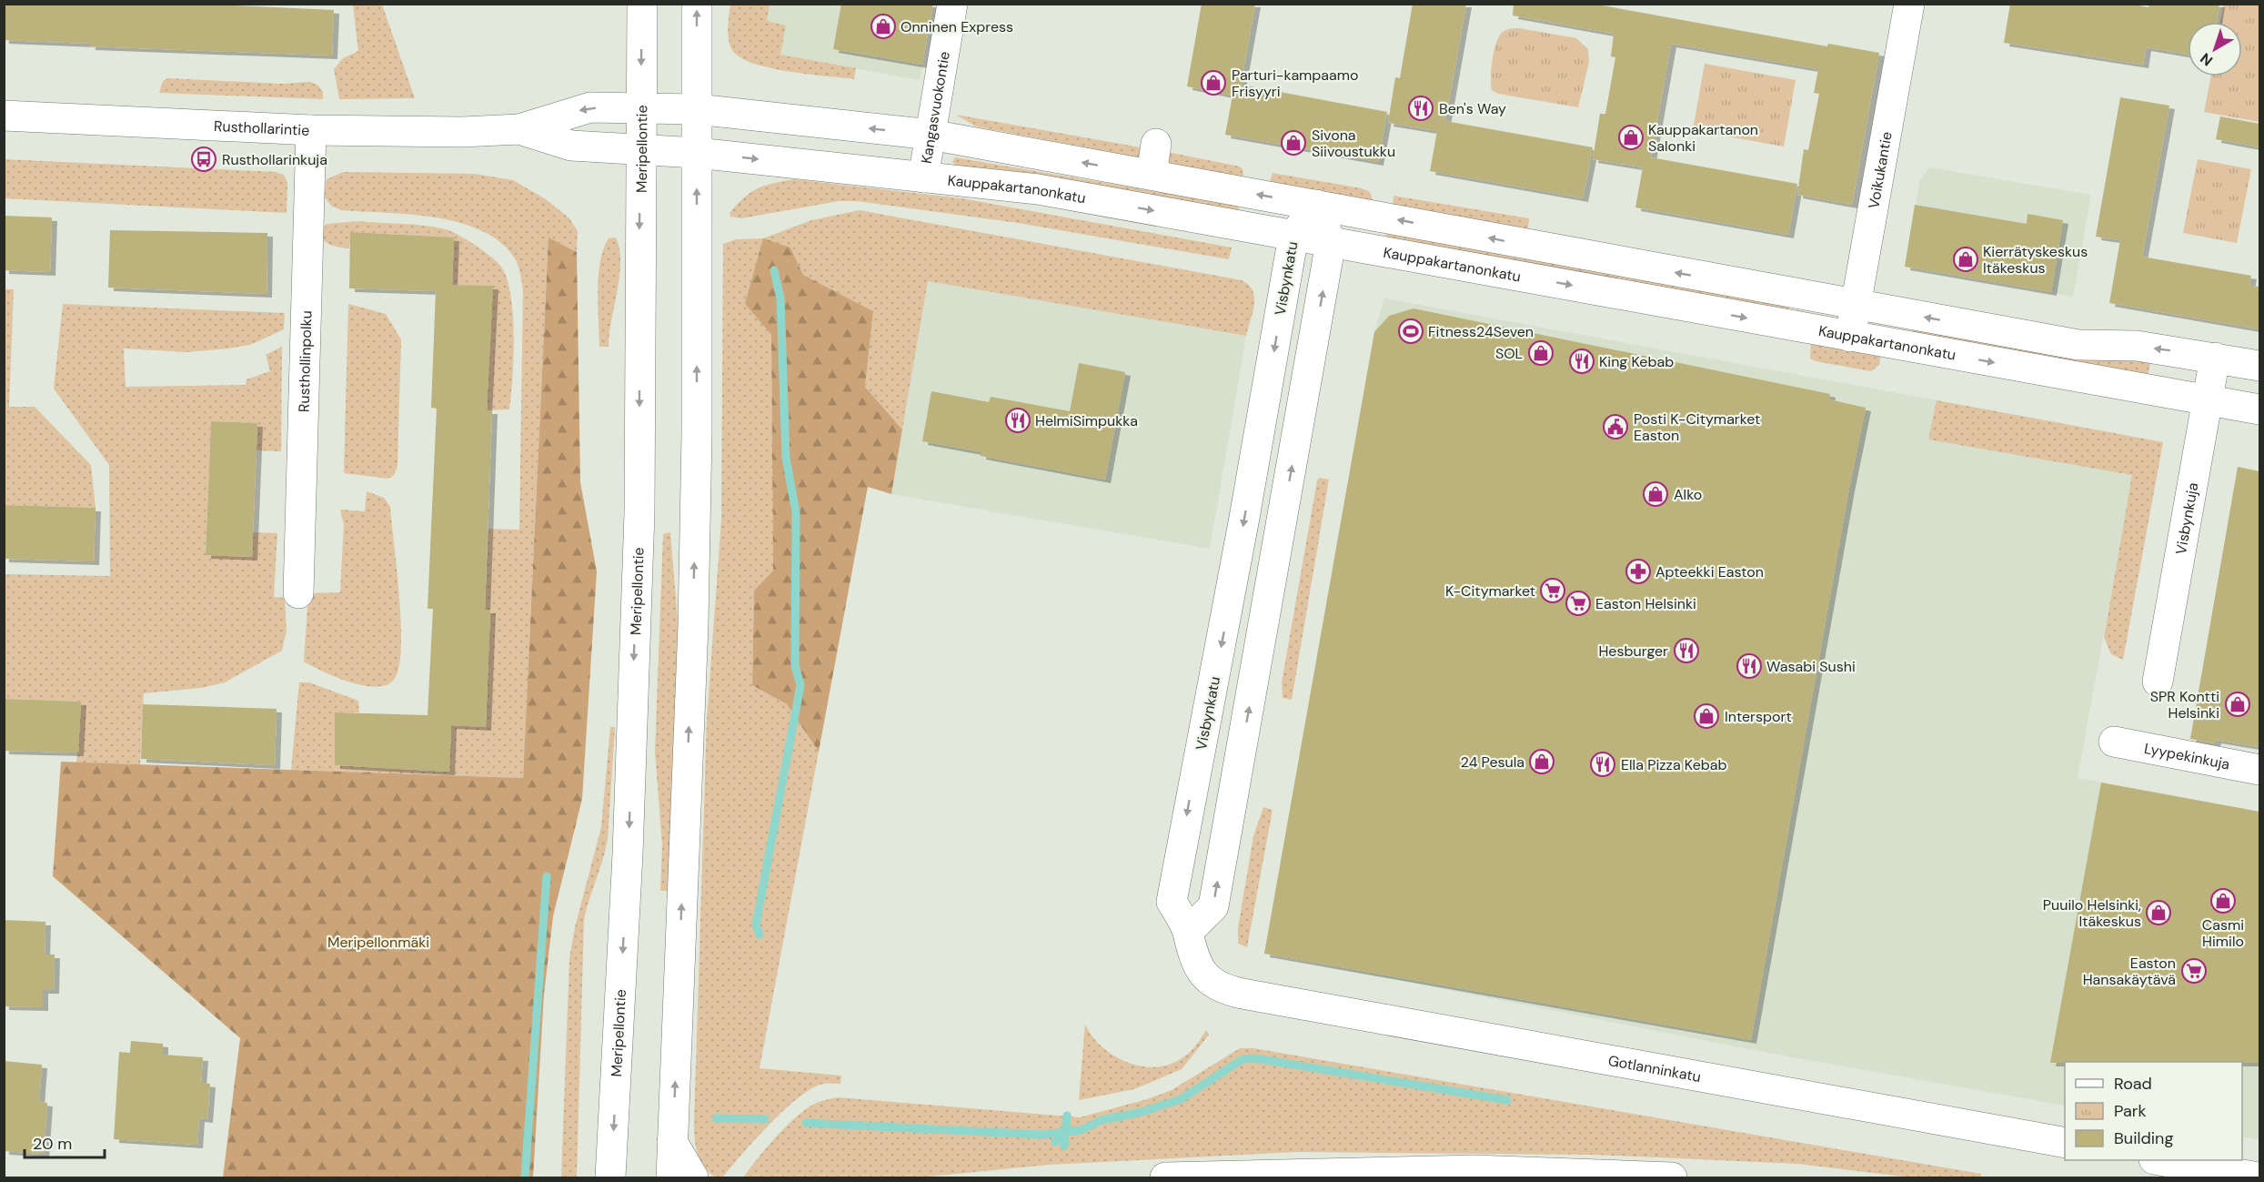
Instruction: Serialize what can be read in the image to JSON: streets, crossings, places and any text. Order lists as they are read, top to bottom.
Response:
{
  "streets": {
    "main road": [
      "Kangasvuokontie",
      "Rusthollarintie",
      "Meripellontie",
      "Voikukantie",
      "Kauppakartanonkatu",
      "Visbynkatu",
      "Rusthollinpolku",
      "Visbynkuja",
      "Lyypekinkuja",
      "Gotlanninkatu"
    ]
  },
  "crossings": [
    ["Kangasvuokontie", "Kauppakartanonkatu"],
    ["Rusthollarintie", "Meripellontie"],
    ["Rusthollarintie", "Kauppakartanonkatu"],
    ["Rusthollarintie", "Rusthollinpolku"],
    ["Meripellontie", "Kauppakartanonkatu"],
    ["Voikukantie", "Kauppakartanonkatu"],
    ["Kauppakartanonkatu", "Visbynkatu"],
    ["Kauppakartanonkatu", "Visbynkuja"],
    ["Visbynkatu", "Gotlanninkatu"]
  ],
  "parks": ["Meripellonmäki"],
  "places": {
    "shop": [
      "Onninen Express",
      "Parturi-kampaamo Frisyyri",
      "Kauppakartanon Salonki",
      "Sivona Siivoustukku",
      "Kierrätyskeskus Itäkeskus",
      "SOL",
      "Alko",
      "SPR Kontti Helsinki",
      "Intersport",
      "24 Pesula",
      "Casmi Himilo",
      "Puuilo Helsinki, Itäkeskus"
    ],
    "restaurant": [
      "Ben's Way",
      "King Kebab",
      "HelmiSimpukka",
      "Hesburger",
      "Wasabi Sushi",
      "Ella Pizza Kebab"
    ],
    "bus stop": ["Rusthollarinkuja"],
    "sports": ["Fitness24Seven"],
    "public building": ["Posti K-Citymarket Easton"],
    "pharmacy": ["Apteekki Easton"],
    "supermarket": ["K-Citymarket", "Easton Helsinki", "Easton Hansakäytävä"]
  },
  "legend": ["Road", "Park", "Building"],
  "scale_bar": "20 m",
  "north": "bottom left"
}
